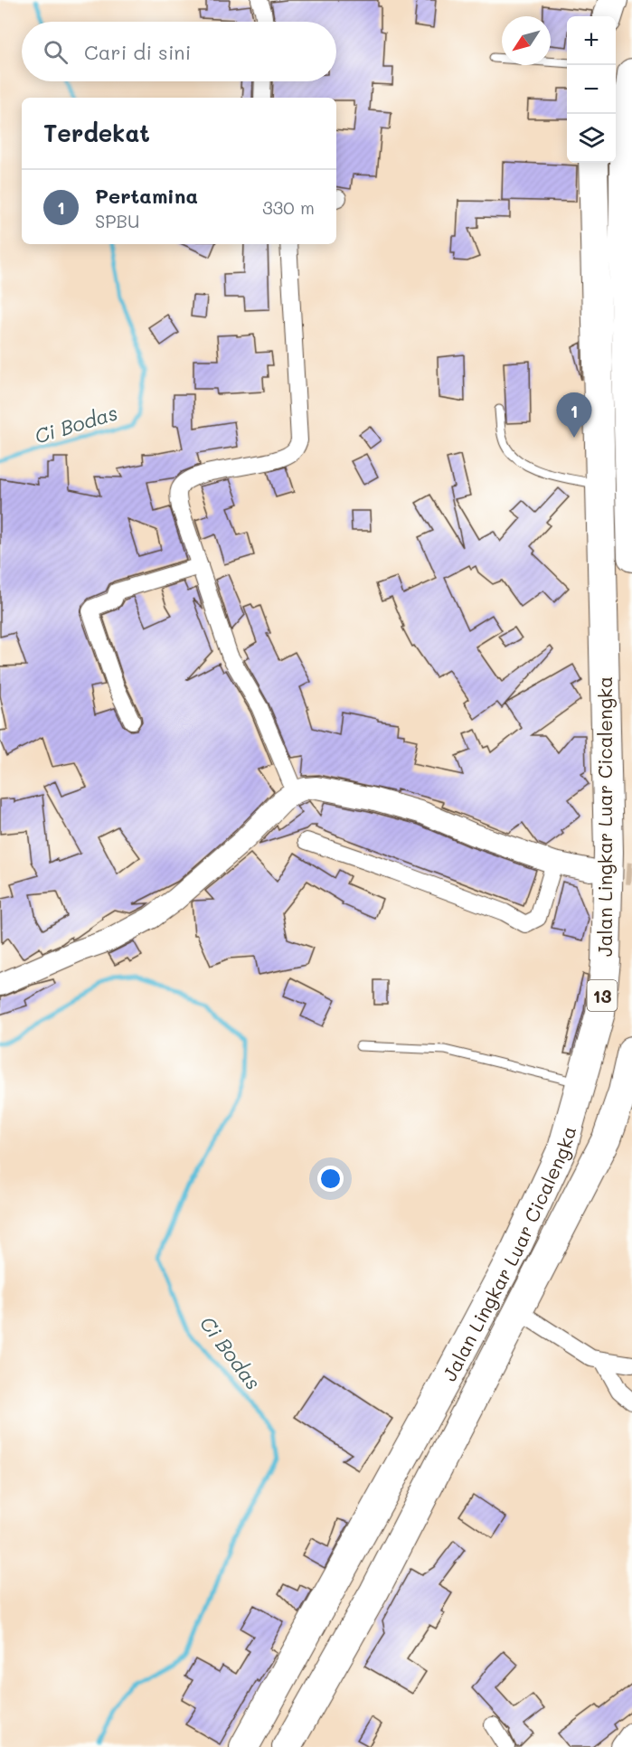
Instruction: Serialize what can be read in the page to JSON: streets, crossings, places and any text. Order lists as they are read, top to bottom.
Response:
{
  "streets": {
    "highway": ["Jalan Lingkar Luar Cicalengka", "13"]
  },
  "water": ["Ci Bodas"],
  "north": "bottom left",
  "page": {
    "map_buttons": ["+", "−"],
    "search": "Cari di sini",
    "heading": "Terdekat",
    "list": [
      {
        "mark": "1",
        "name": "Pertamina",
        "note": "SPBU",
        "value": "330 m"
      }
    ],
    "pins": "1"
  }
}
